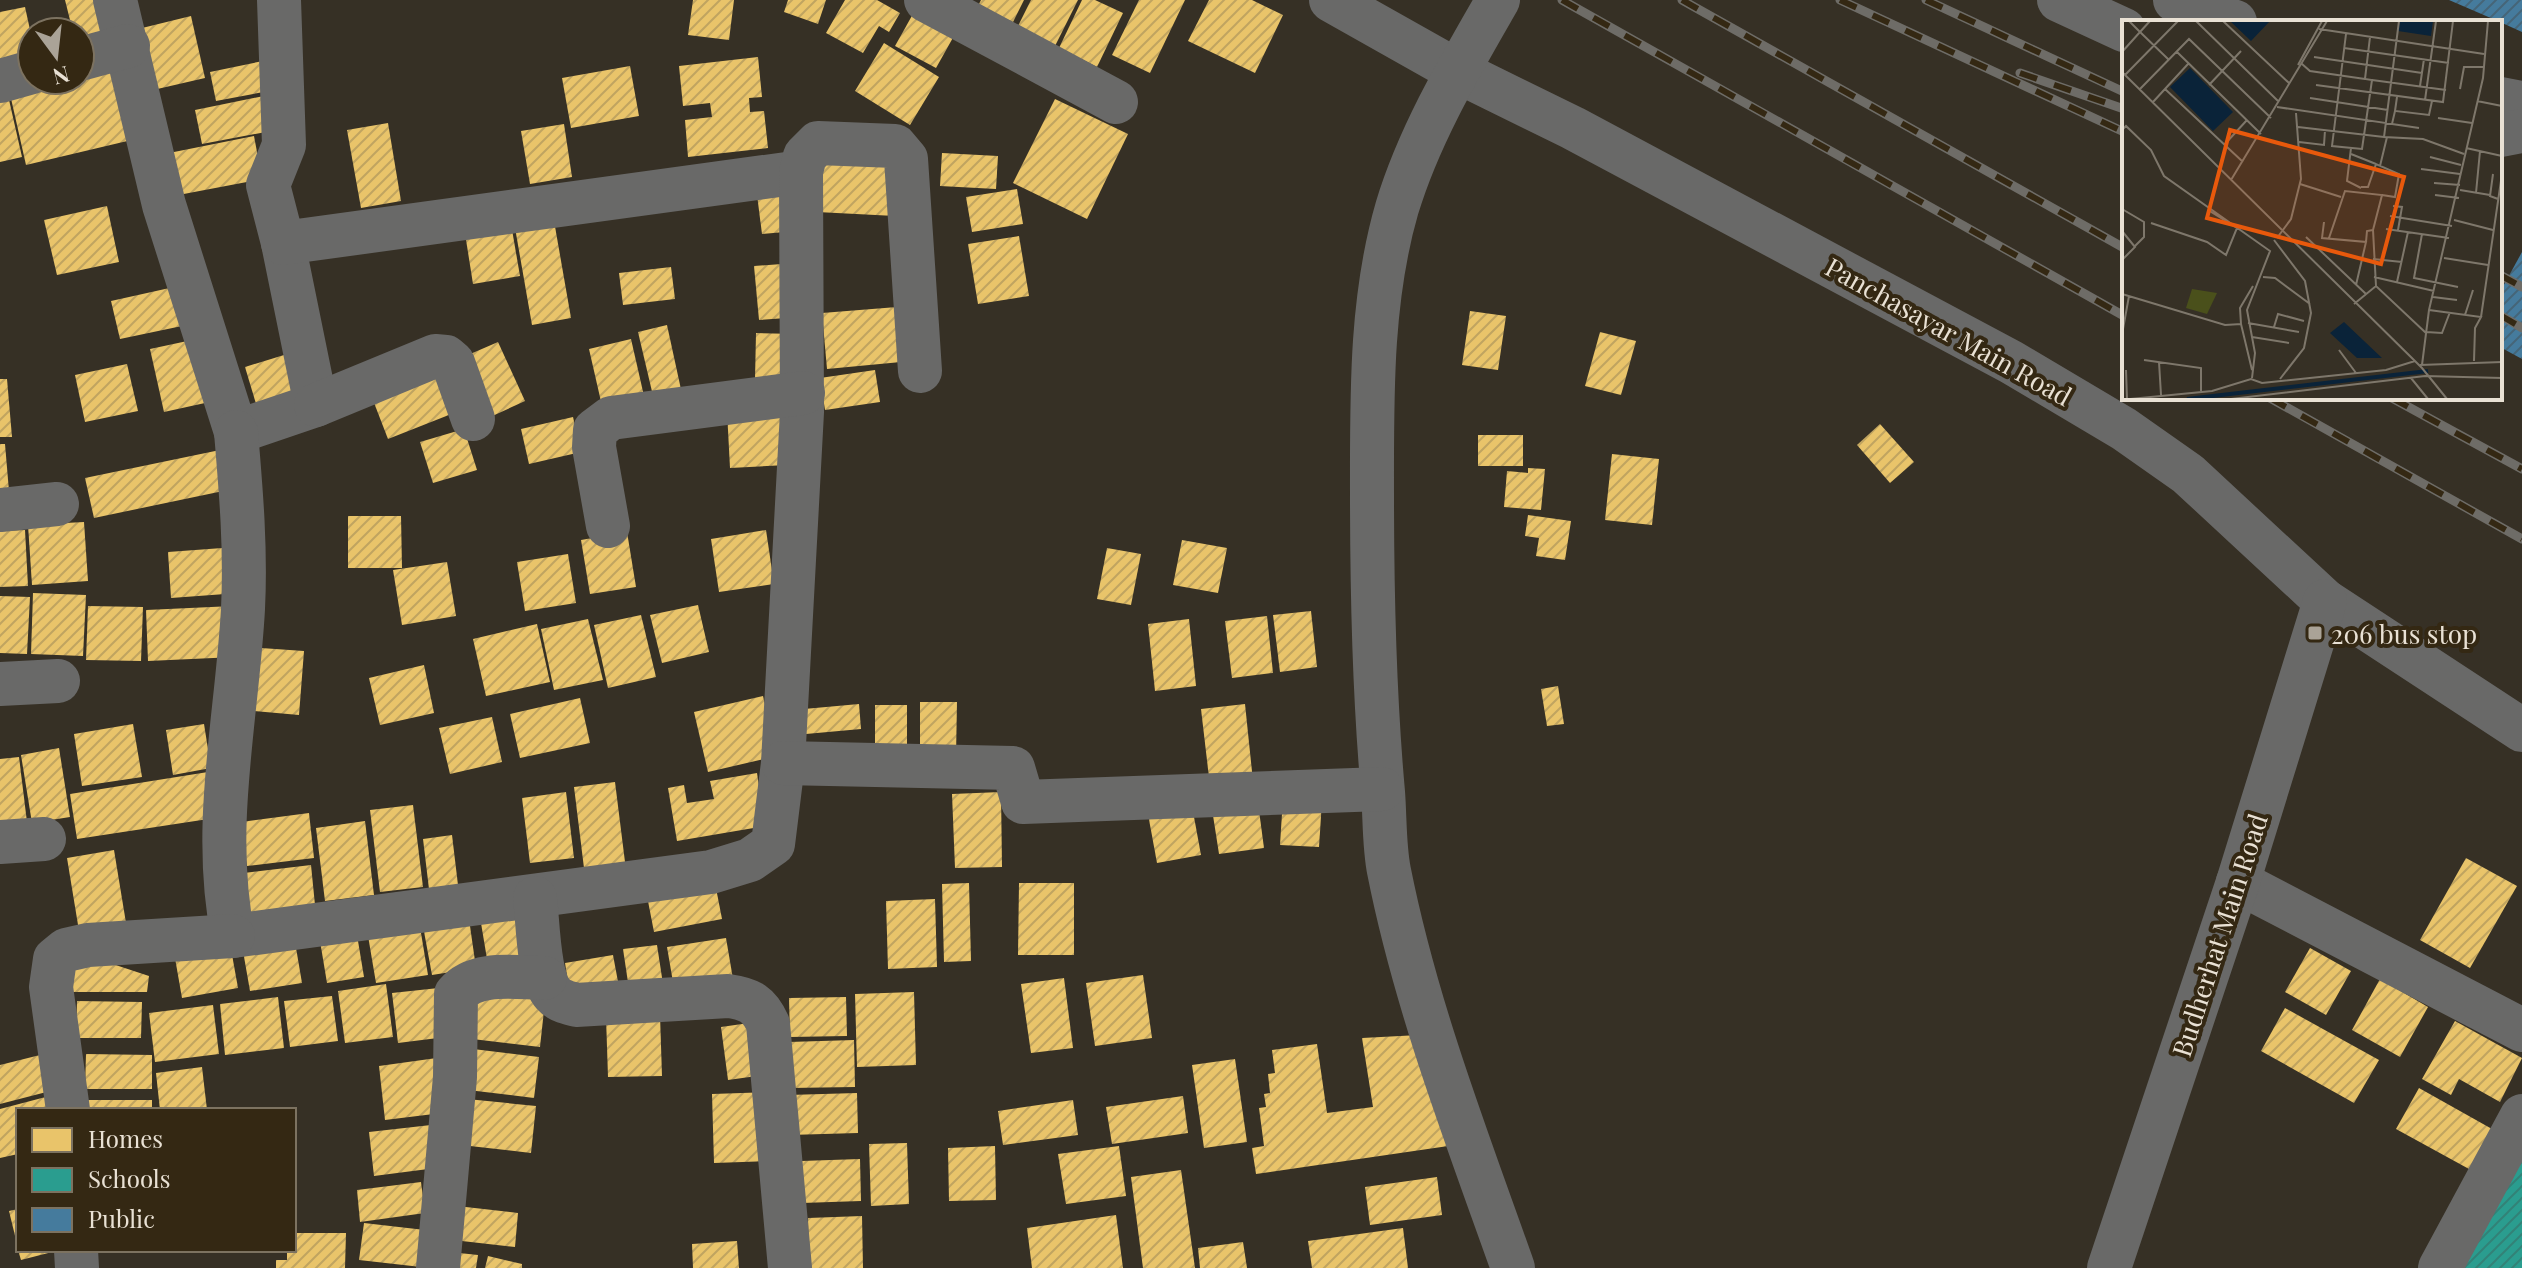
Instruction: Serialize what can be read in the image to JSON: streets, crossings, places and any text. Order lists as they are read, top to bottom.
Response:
{
  "streets": {
    "street": ["Panchasayar Main Road", "Budherhat Main Road"]
  },
  "crossings": [
    ["Panchasayar Main Road", "Budherhat Main Road"]
  ],
  "places": {
    "transit": ["206 bus stop"]
  },
  "legend": ["Homes", "Schools", "Public"],
  "north": "bottom"
}
